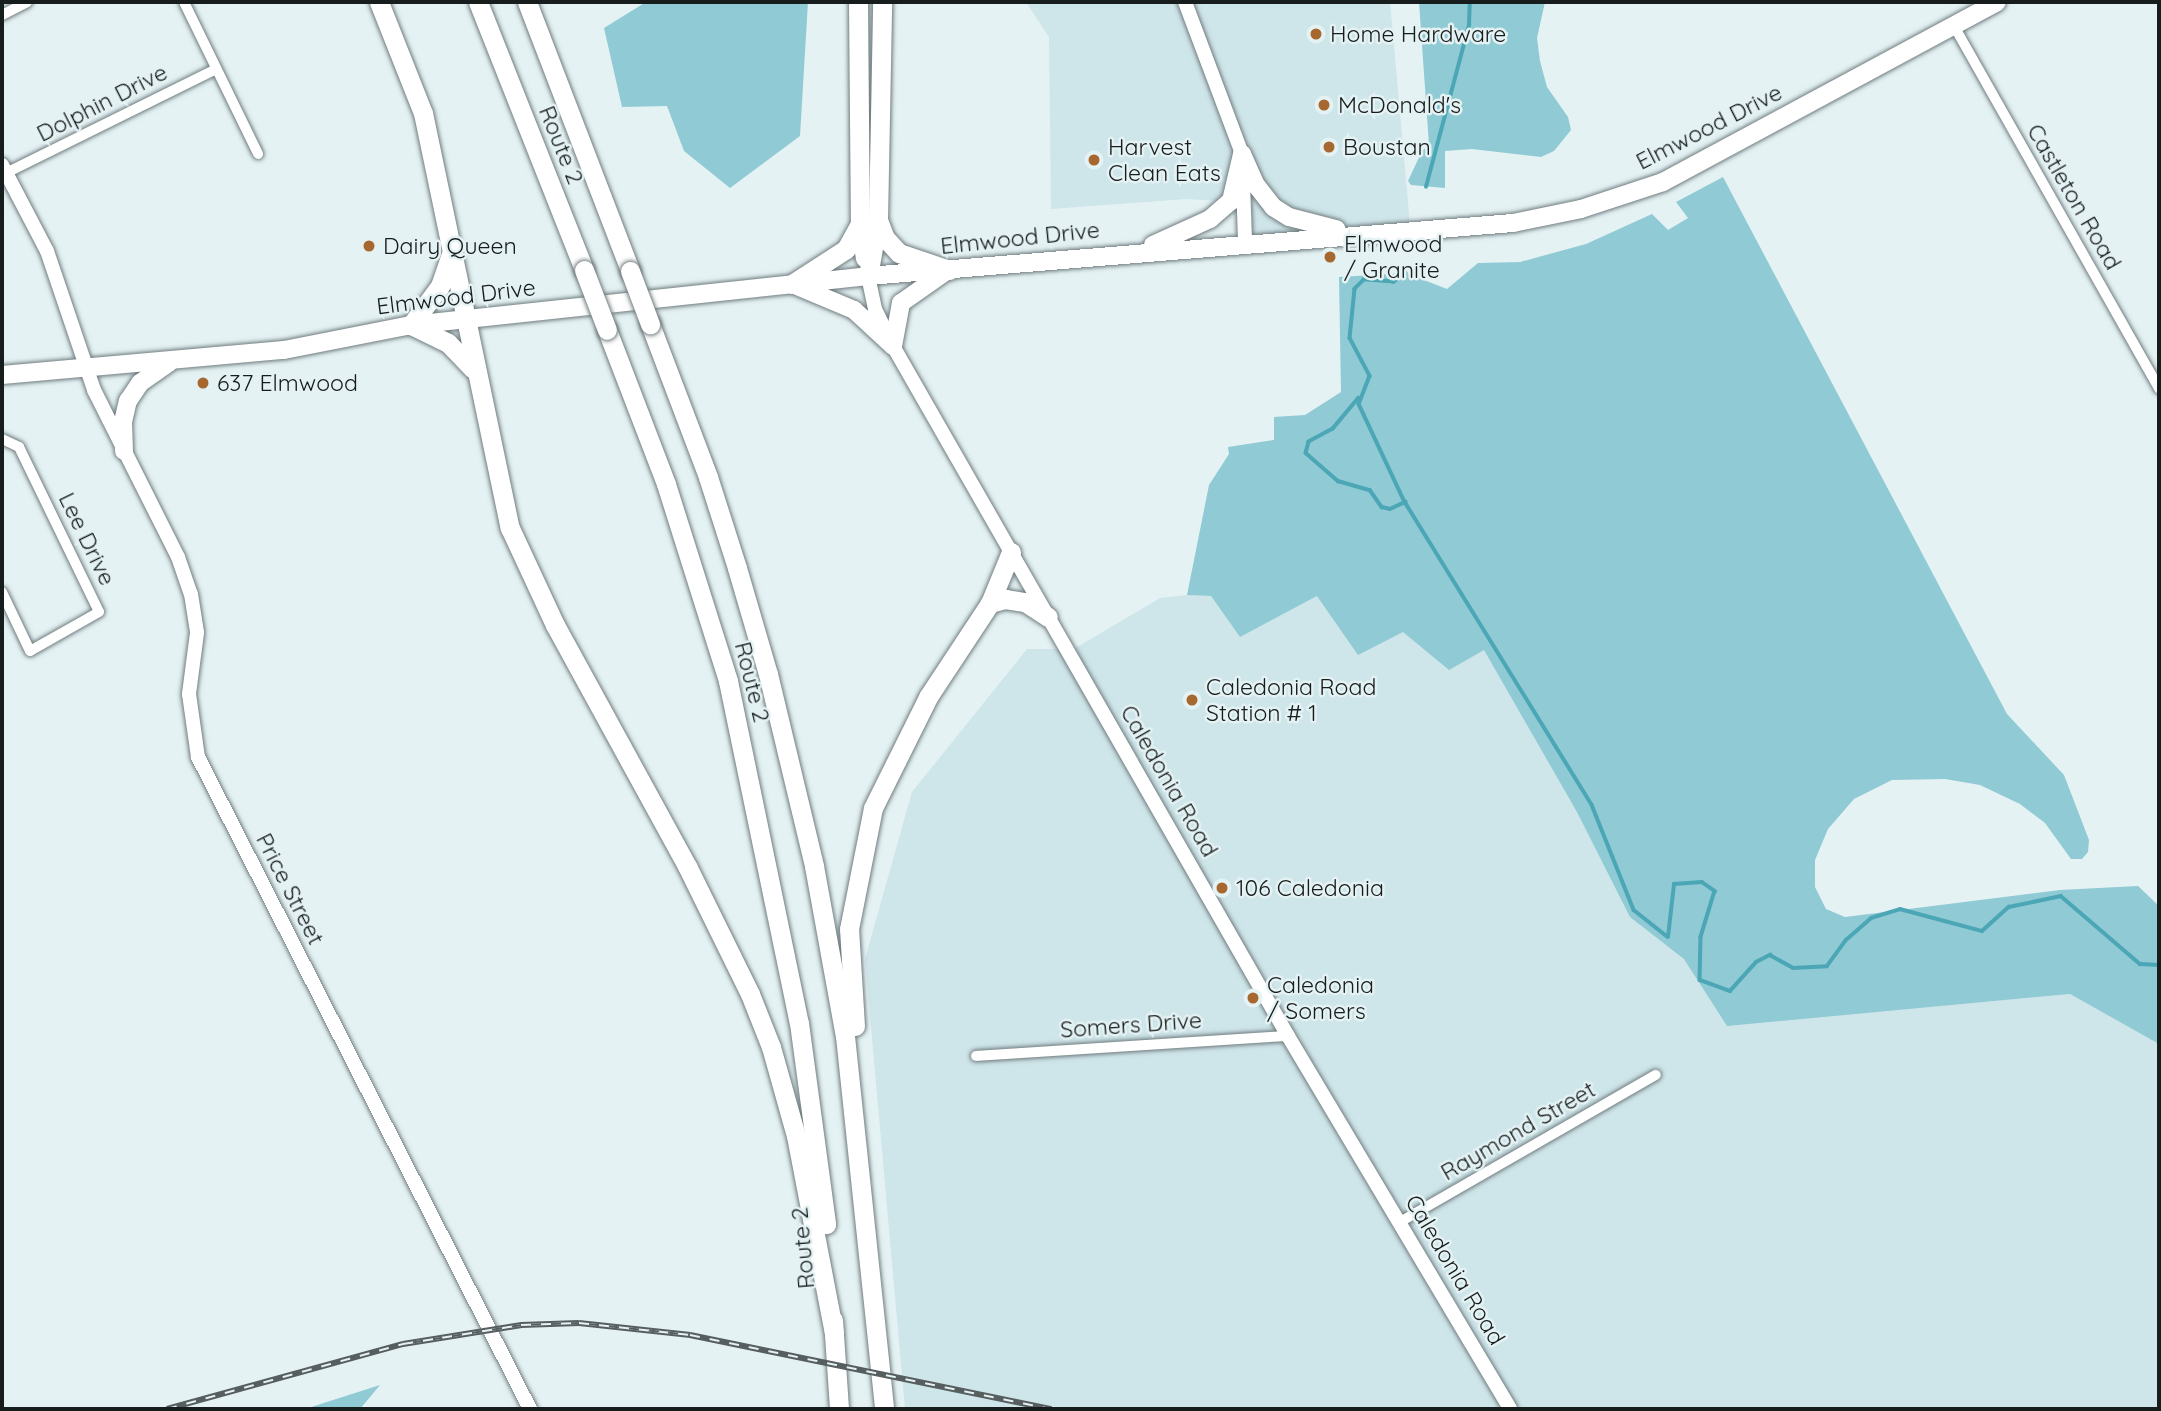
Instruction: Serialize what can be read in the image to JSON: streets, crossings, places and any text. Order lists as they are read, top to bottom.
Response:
{
  "streets": {
    "highway": ["Route 2"],
    "main road": ["Elmwood Drive"],
    "street": [
      "Dolphin Drive",
      "Castleton Road",
      "Lee Drive",
      "Caledonia Road",
      "Price Street",
      "Somers Drive",
      "Raymond Street"
    ]
  },
  "crossings": [
    ["Dolphin Drive", "Price Street"],
    ["Elmwood Drive", "Castleton Road"],
    ["Elmwood Drive", "Caledonia Road"],
    ["Elmwood Drive", "Price Street"],
    ["Caledonia Road", "Somers Drive"],
    ["Caledonia Road", "Raymond Street"]
  ],
  "places": [
    "Home Hardware",
    "McDonald's",
    "Boustan",
    "Harvest Clean Eats",
    "Dairy Queen",
    "Elmwood / Granite",
    "637 Elmwood",
    "Caledonia Road Station # 1",
    "106 Caledonia",
    "Caledonia / Somers"
  ]
}
